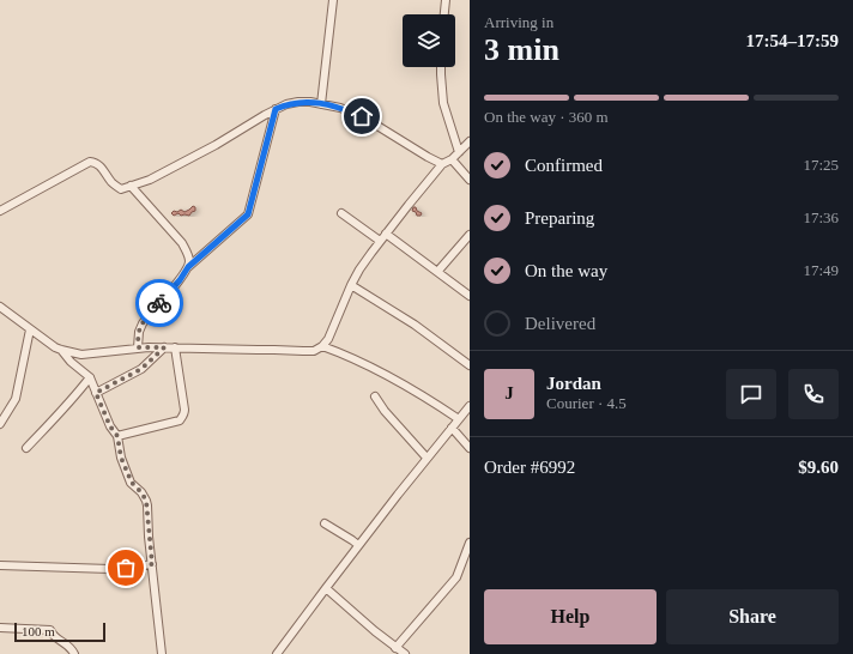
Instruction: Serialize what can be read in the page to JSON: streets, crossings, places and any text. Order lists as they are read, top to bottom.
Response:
{
  "scale_bar": "100 m",
  "page": {
    "heading": ["3 min", "Arriving in", "17:54–17:59"],
    "panel": [
      "Jordan",
      "Courier · 4.5",
      "Order #6992",
      "$9.60"
    ],
    "bar": "On the way · 360 m",
    "list": [
      ["Confirmed", "17:25"],
      ["Preparing", "17:36"],
      ["On the way", "17:49"],
      "Delivered"
    ],
    "round": "J",
    "buttons": ["Help", "Share"],
    "scale": "100 m"
  }
}
